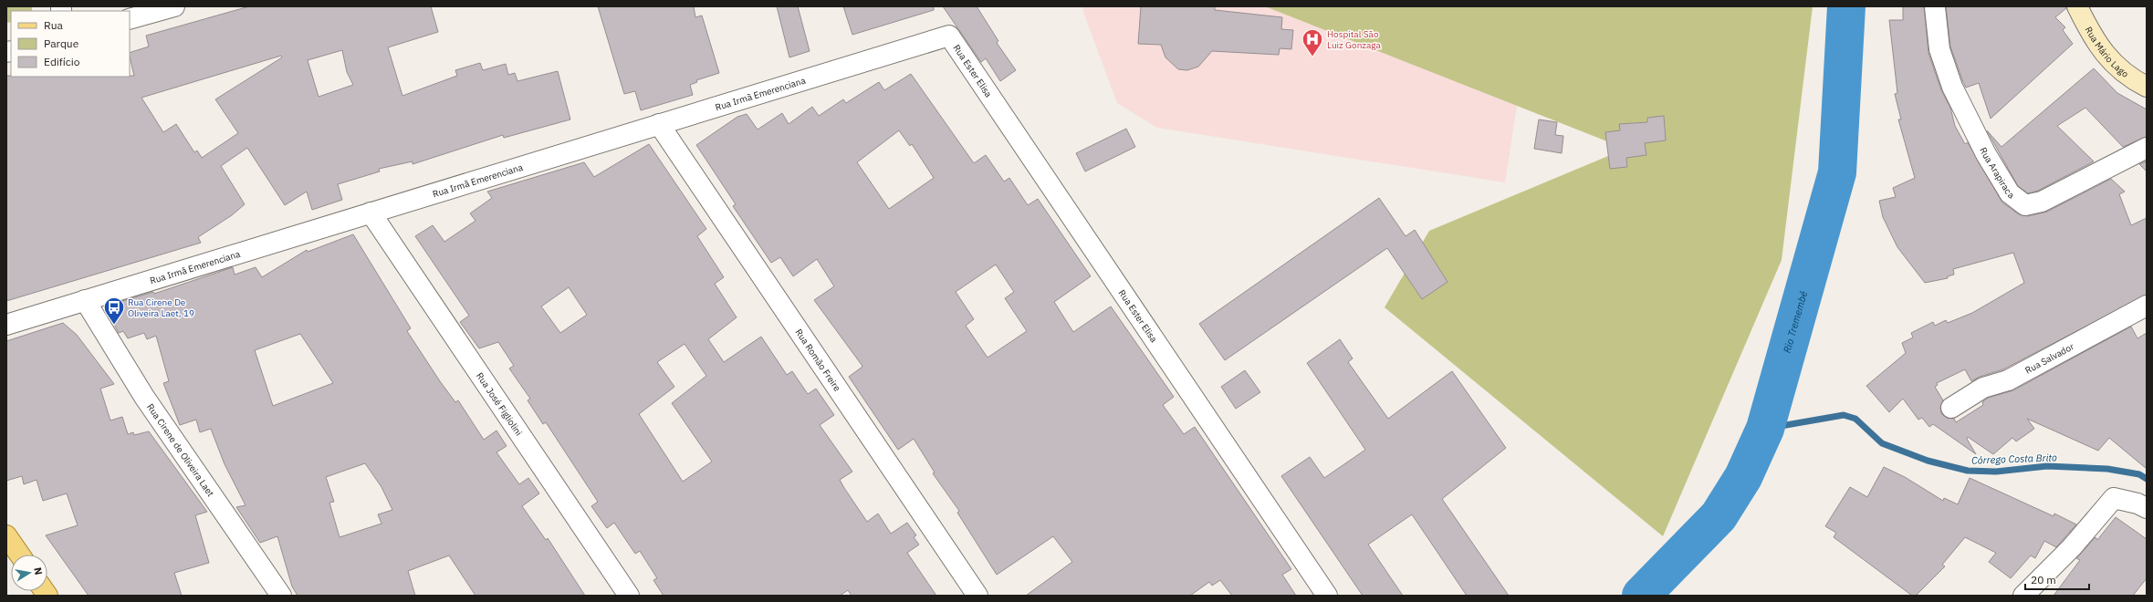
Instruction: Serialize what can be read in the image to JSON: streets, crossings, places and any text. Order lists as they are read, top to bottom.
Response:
{
  "streets": {
    "street": [
      "Rua Mário Lago",
      "Rua Ester Elisa",
      "Rua Irmã Emerenciana",
      "Rua Arapiraca",
      "Rua Salvador",
      "Rua Romão Freire",
      "Rua José Figliolini",
      "Rua Cirene de Oliveira Laet"
    ]
  },
  "crossings": [
    ["Rua Ester Elisa", "Rua Irmã Emerenciana"],
    ["Rua Irmã Emerenciana", "Rua Romão Freire"],
    ["Rua Irmã Emerenciana", "Rua José Figliolini"],
    ["Rua Irmã Emerenciana", "Rua Cirene de Oliveira Laet"]
  ],
  "water": ["Rio Tremembé", "Córrego Costa Brito"],
  "places": {
    "hospital": ["Hospital São Luiz Gonzaga"],
    "bus stop": ["Rua Cirene De Oliveira Laet, 19"]
  },
  "legend": ["Rua", "Parque", "Edifício"],
  "scale_bar": "20 m",
  "north": "right"
}
